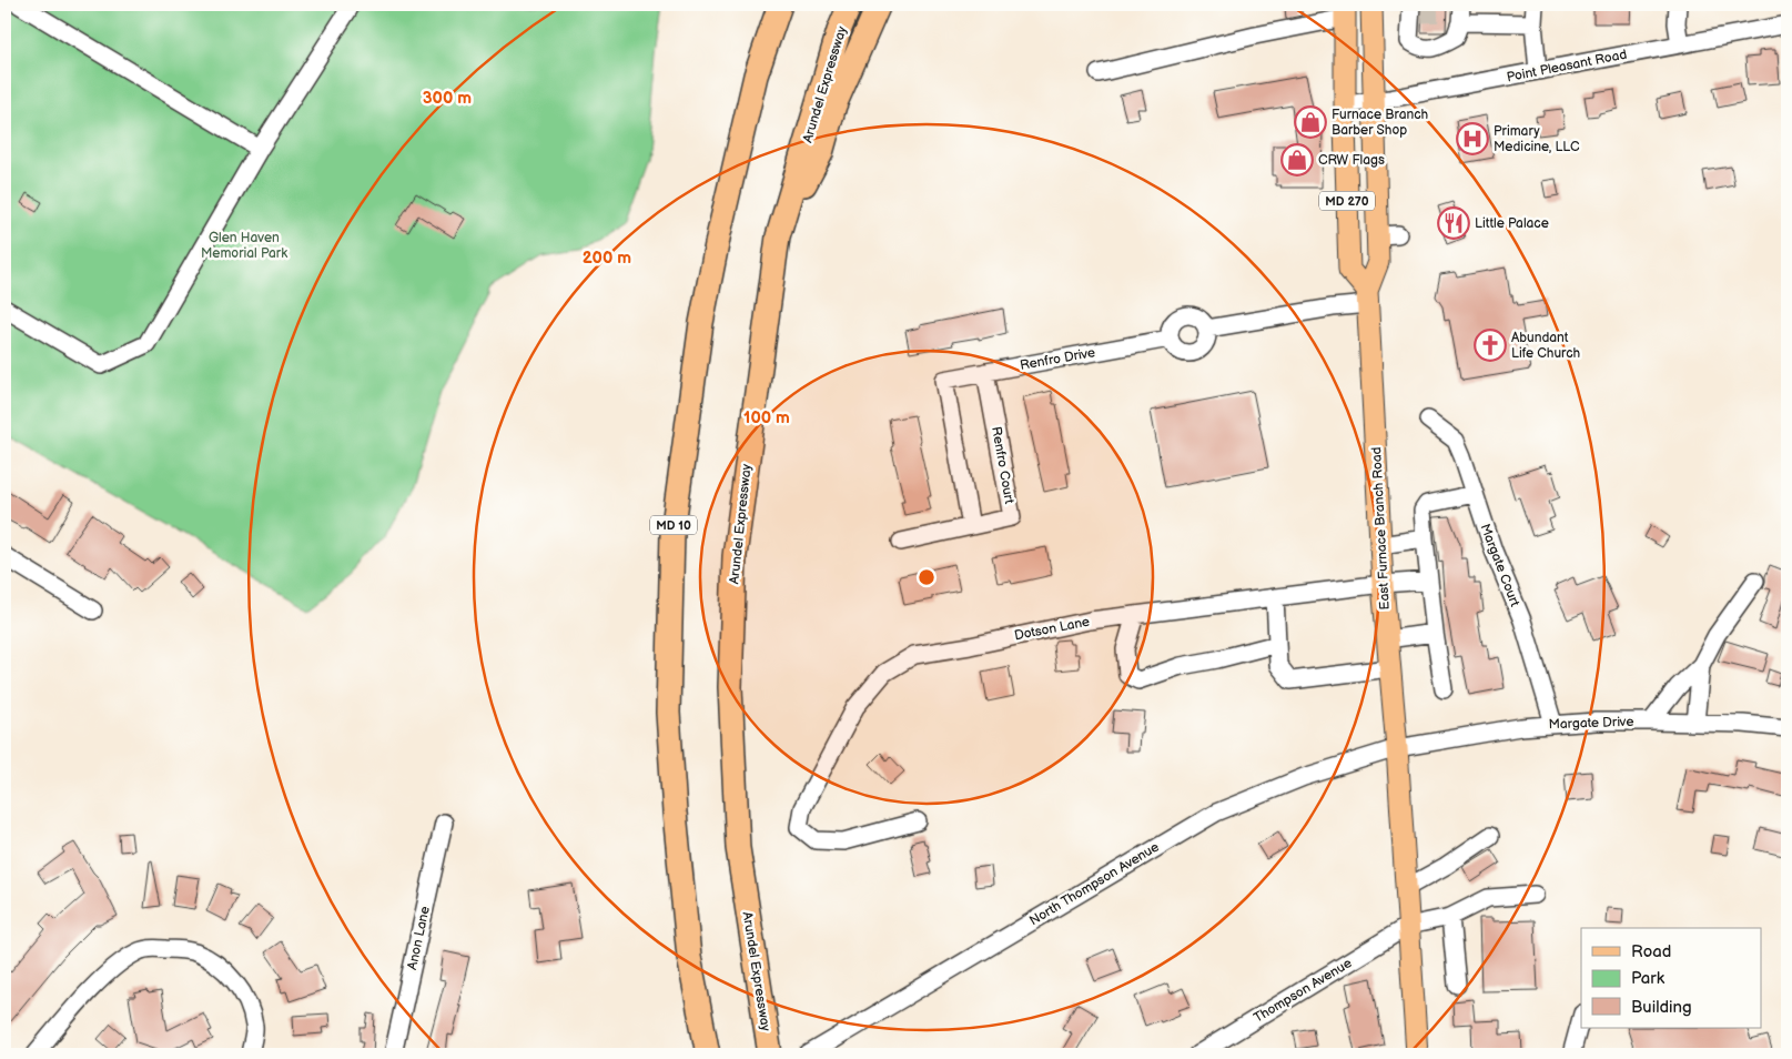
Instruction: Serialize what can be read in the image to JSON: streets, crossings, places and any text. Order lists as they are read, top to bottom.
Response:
{
  "streets": {
    "highway": ["Arundel Expressway", "MD 10"],
    "main road": ["MD 270", "East Furnace Branch Road"],
    "street": [
      "Point Pleasant Road",
      "Renfro Drive",
      "Renfro Court",
      "Margate Court",
      "Dotson Lane",
      "Margate Drive",
      "North Thompson Avenue",
      "Anon Lane",
      "Thompson Avenue"
    ]
  },
  "crossings": [
    ["Point Pleasant Road", "MD 270"],
    ["Point Pleasant Road", "East Furnace Branch Road"],
    ["MD 270", "East Furnace Branch Road"],
    ["Renfro Drive", "Renfro Court"],
    ["East Furnace Branch Road", "Dotson Lane"],
    ["East Furnace Branch Road", "Margate Drive"],
    ["East Furnace Branch Road", "North Thompson Avenue"],
    ["East Furnace Branch Road", "Thompson Avenue"],
    ["Margate Court", "Margate Drive"],
    ["Margate Drive", "North Thompson Avenue"]
  ],
  "parks": ["Glen Haven Memorial Park"],
  "places": {
    "shop": ["Furnace Branch Barber Shop", "CRW Flags"],
    "hospital": ["Primary Medicine, LLC"],
    "restaurant": ["Little Palace"],
    "church": ["Abundant Life Church"]
  },
  "legend": ["Road", "Park", "Building"],
  "rings": ["300 m", "200 m", "100 m"]
}
